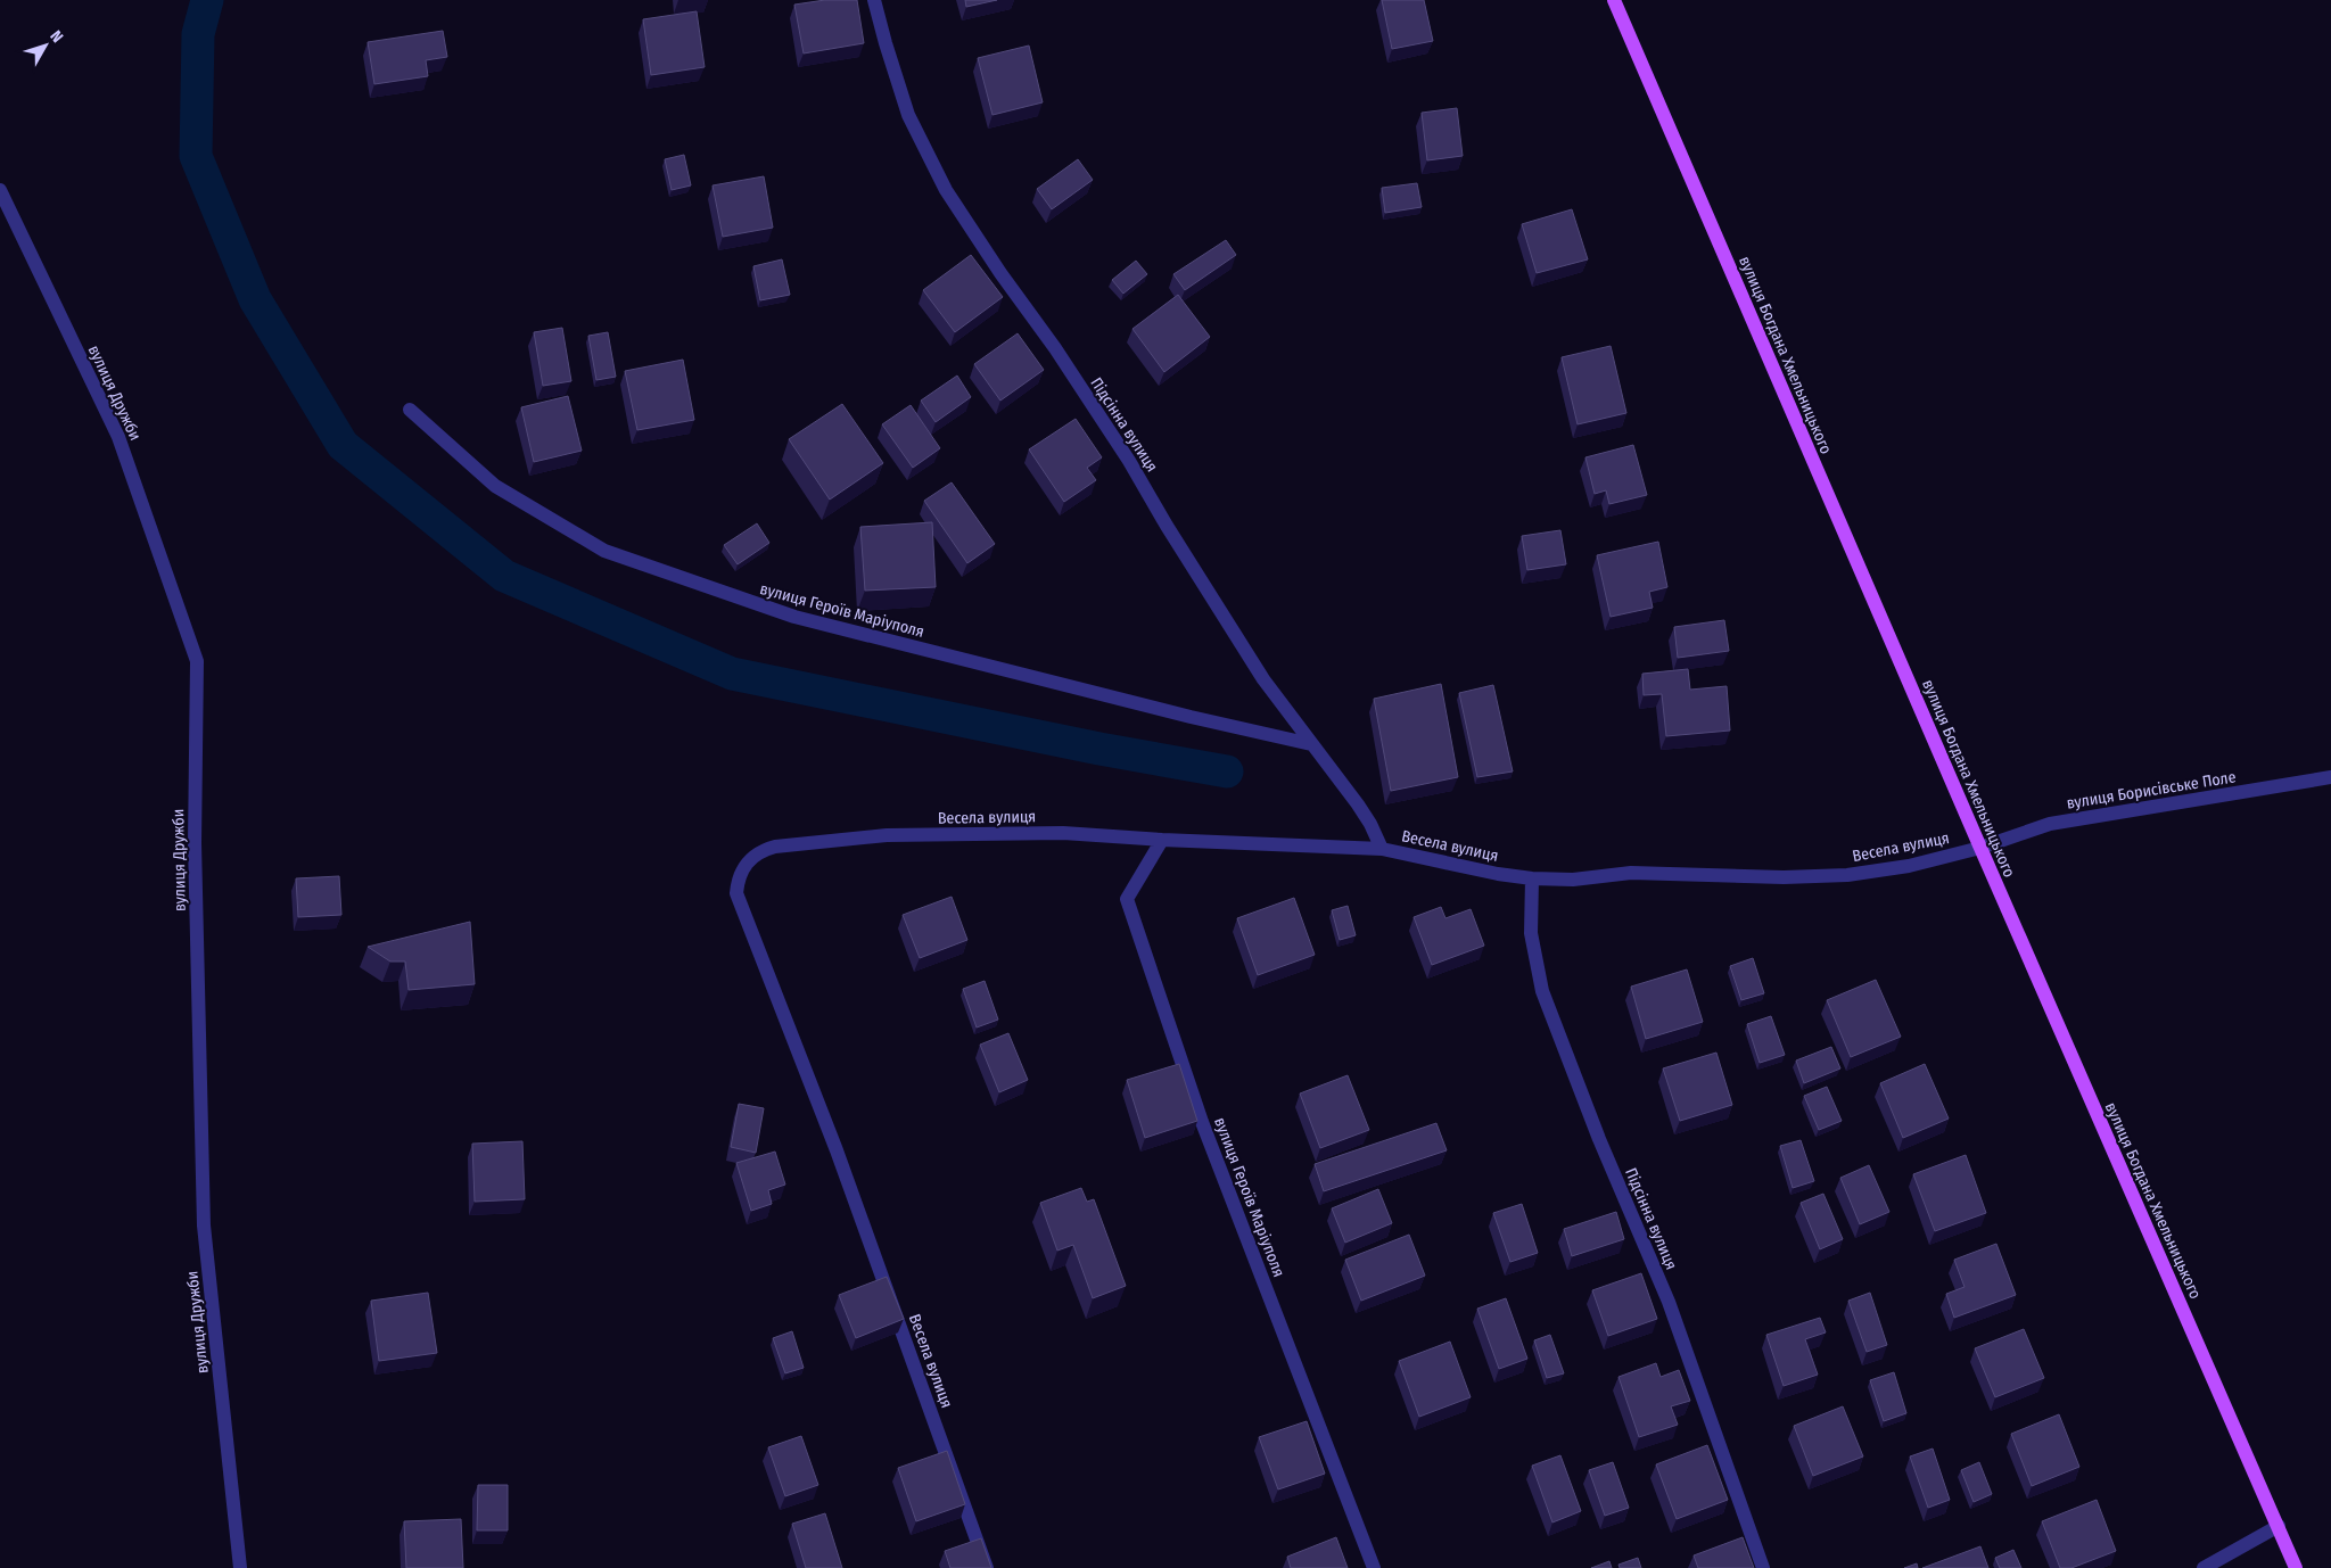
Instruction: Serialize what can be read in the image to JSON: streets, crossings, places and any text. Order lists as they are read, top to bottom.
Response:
{
  "streets": {
    "main road": ["вулиця Богдана Хмельницького"],
    "street": [
      "вулиця Дружби",
      "Підсінна вулиця",
      "вулиця Героїв Маріуполя",
      "вулиця Борисівське Поле",
      "Весела вулиця"
    ]
  },
  "crossings": [
    ["вулиця Богдана Хмельницького", "вулиця Борисівське Поле"],
    ["вулиця Богдана Хмельницького", "Весела вулиця"],
    ["Підсінна вулиця", "вулиця Героїв Маріуполя"],
    ["Підсінна вулиця", "Весела вулиця"],
    ["вулиця Героїв Маріуполя", "Весела вулиця"],
    ["вулиця Борисівське Поле", "Весела вулиця"]
  ],
  "north": "top right"
}
